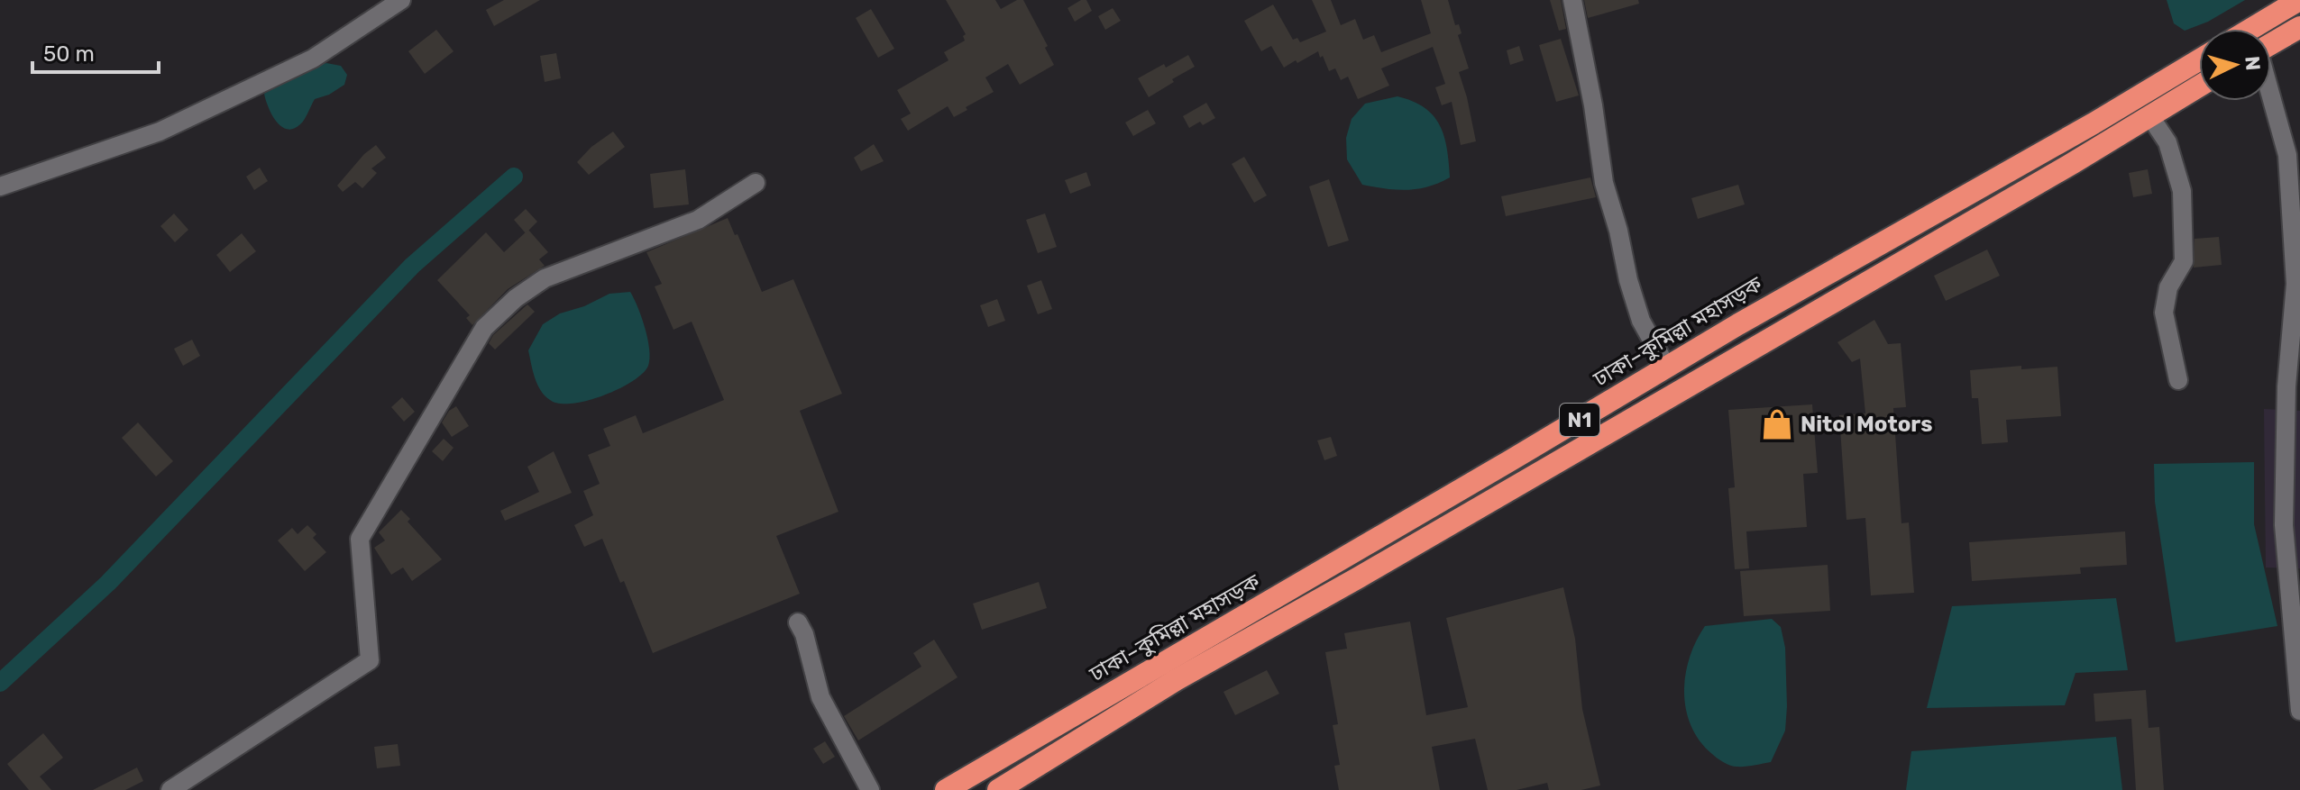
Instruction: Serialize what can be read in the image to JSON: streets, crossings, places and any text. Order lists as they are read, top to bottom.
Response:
{
  "streets": {
    "highway": ["ঢাকা–কুমিল্লা মহাসড়ক", "N1"]
  },
  "places": {
    "shop": ["Nitol Motors"]
  },
  "scale_bar": "50 m",
  "north": "right"
}
